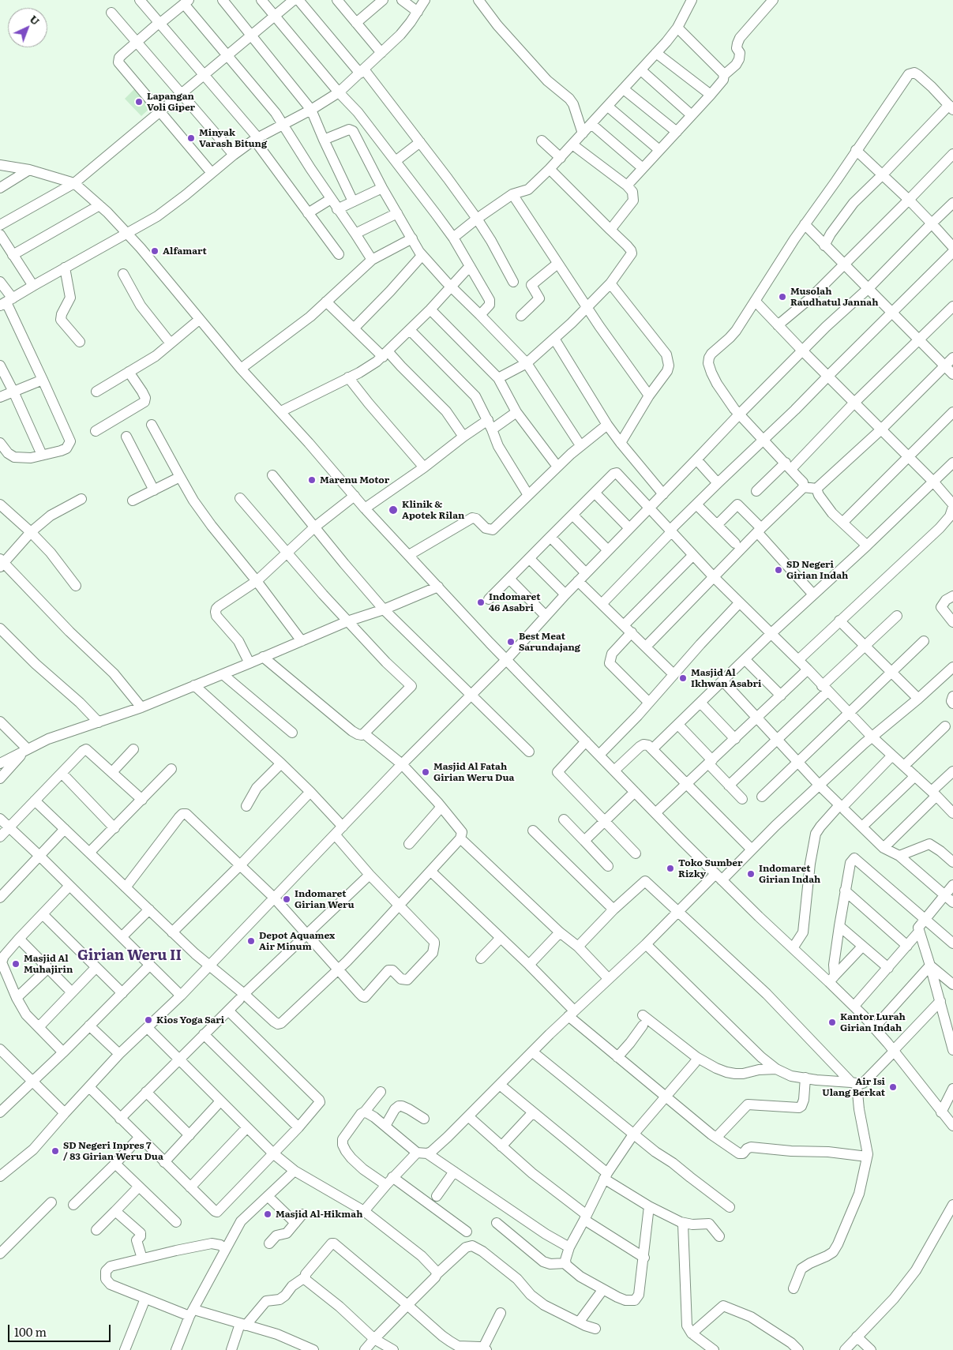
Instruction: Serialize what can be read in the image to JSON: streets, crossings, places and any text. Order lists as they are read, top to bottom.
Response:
{
  "districts": ["Girian Weru II"],
  "places": [
    "Lapangan Voli Giper",
    "Minyak Varash Bitung",
    "Alfamart",
    "Musolah Raudhatul Jannah",
    "Marenu Motor",
    "Klinik & Apotek Rilan",
    "SD Negeri Girian Indah",
    "Indomaret 46 Asabri",
    "Best Meat Sarundajang",
    "Masjid Al Ikhwan Asabri",
    "Masjid Al Fatah Girian Weru Dua",
    "Toko Sumber Rizky",
    "Indomaret Girian Indah",
    "Indomaret Girian Weru",
    "Depot Aquamex Air Minum",
    "Masjid Al Muhajirin",
    "Kios Yoga Sari",
    "Kantor Lurah Girian Indah",
    "Air Isi Ulang Berkat",
    "SD Negeri Inpres 7 / 83 Girian Weru Dua",
    "Masjid Al-Hikmah"
  ],
  "scale_bar": "100 m",
  "north": "top right"
}
